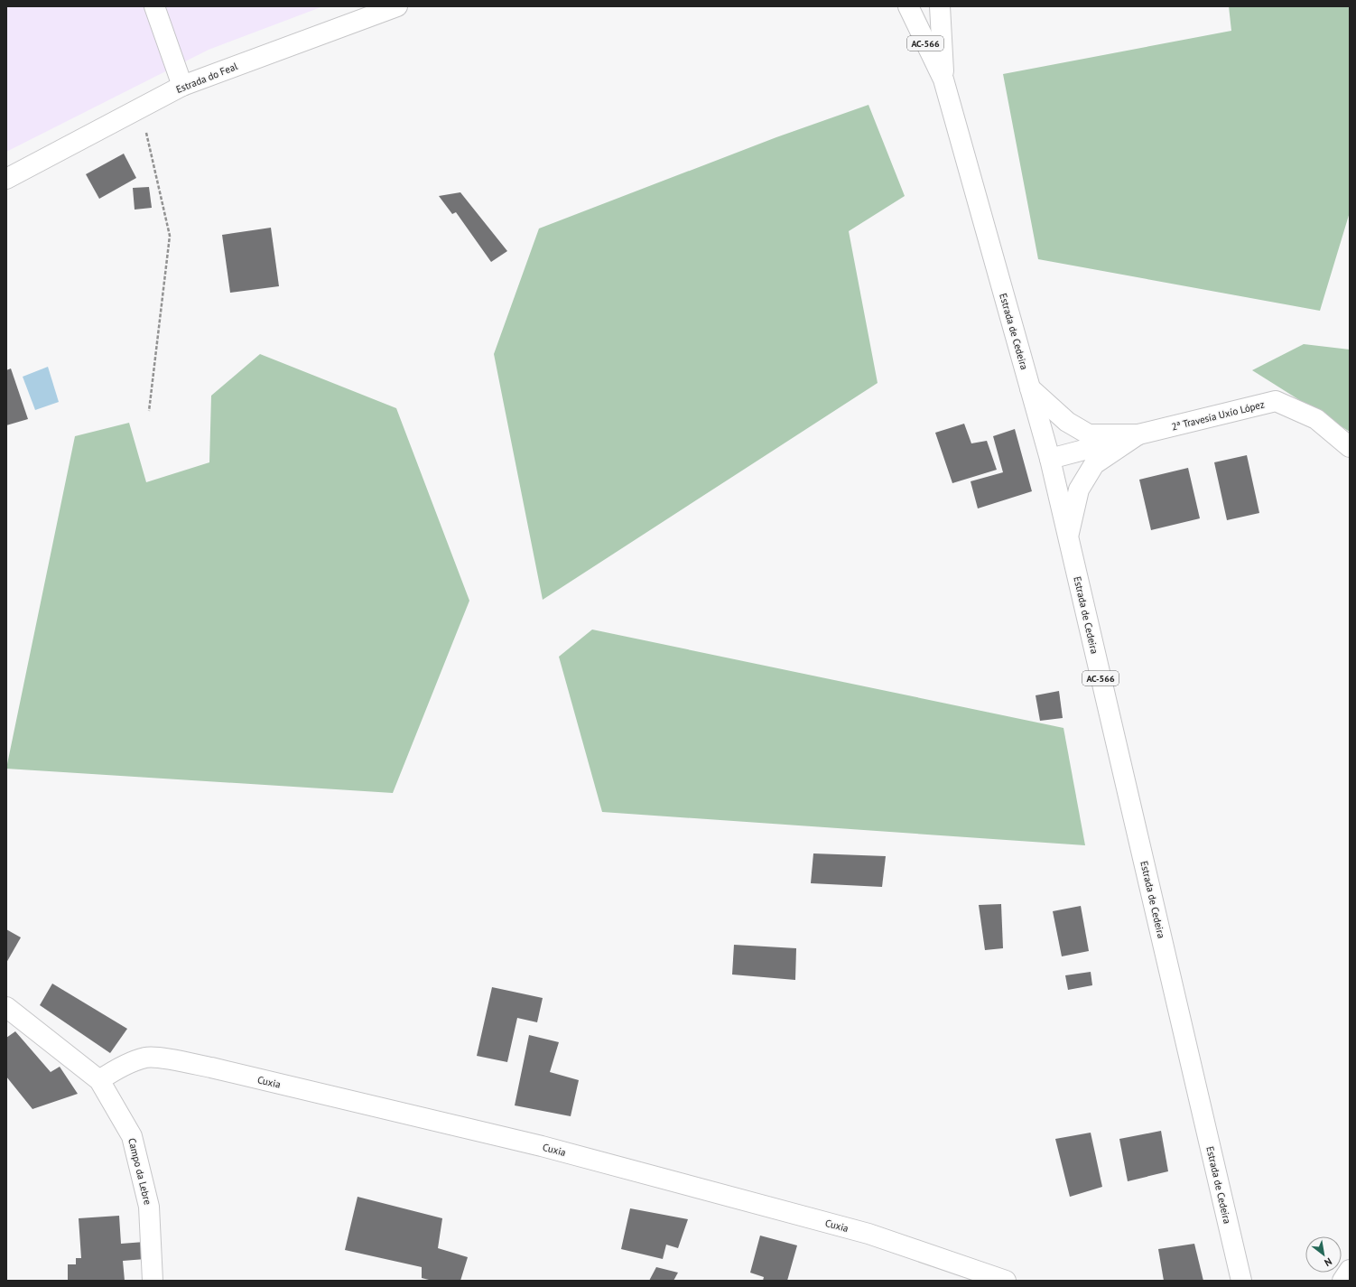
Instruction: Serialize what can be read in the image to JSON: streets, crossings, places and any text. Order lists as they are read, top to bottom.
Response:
{
  "streets": {
    "main road": [
      "AC-566",
      "Estrada do Feal",
      "Estrada de Cedeira",
      "2ª Travesía Uxío López",
      "Cuxia",
      "Campo da Lebre"
    ]
  },
  "crossings": [
    ["Cuxia", "Campo da Lebre"]
  ],
  "north": "bottom right"
}
